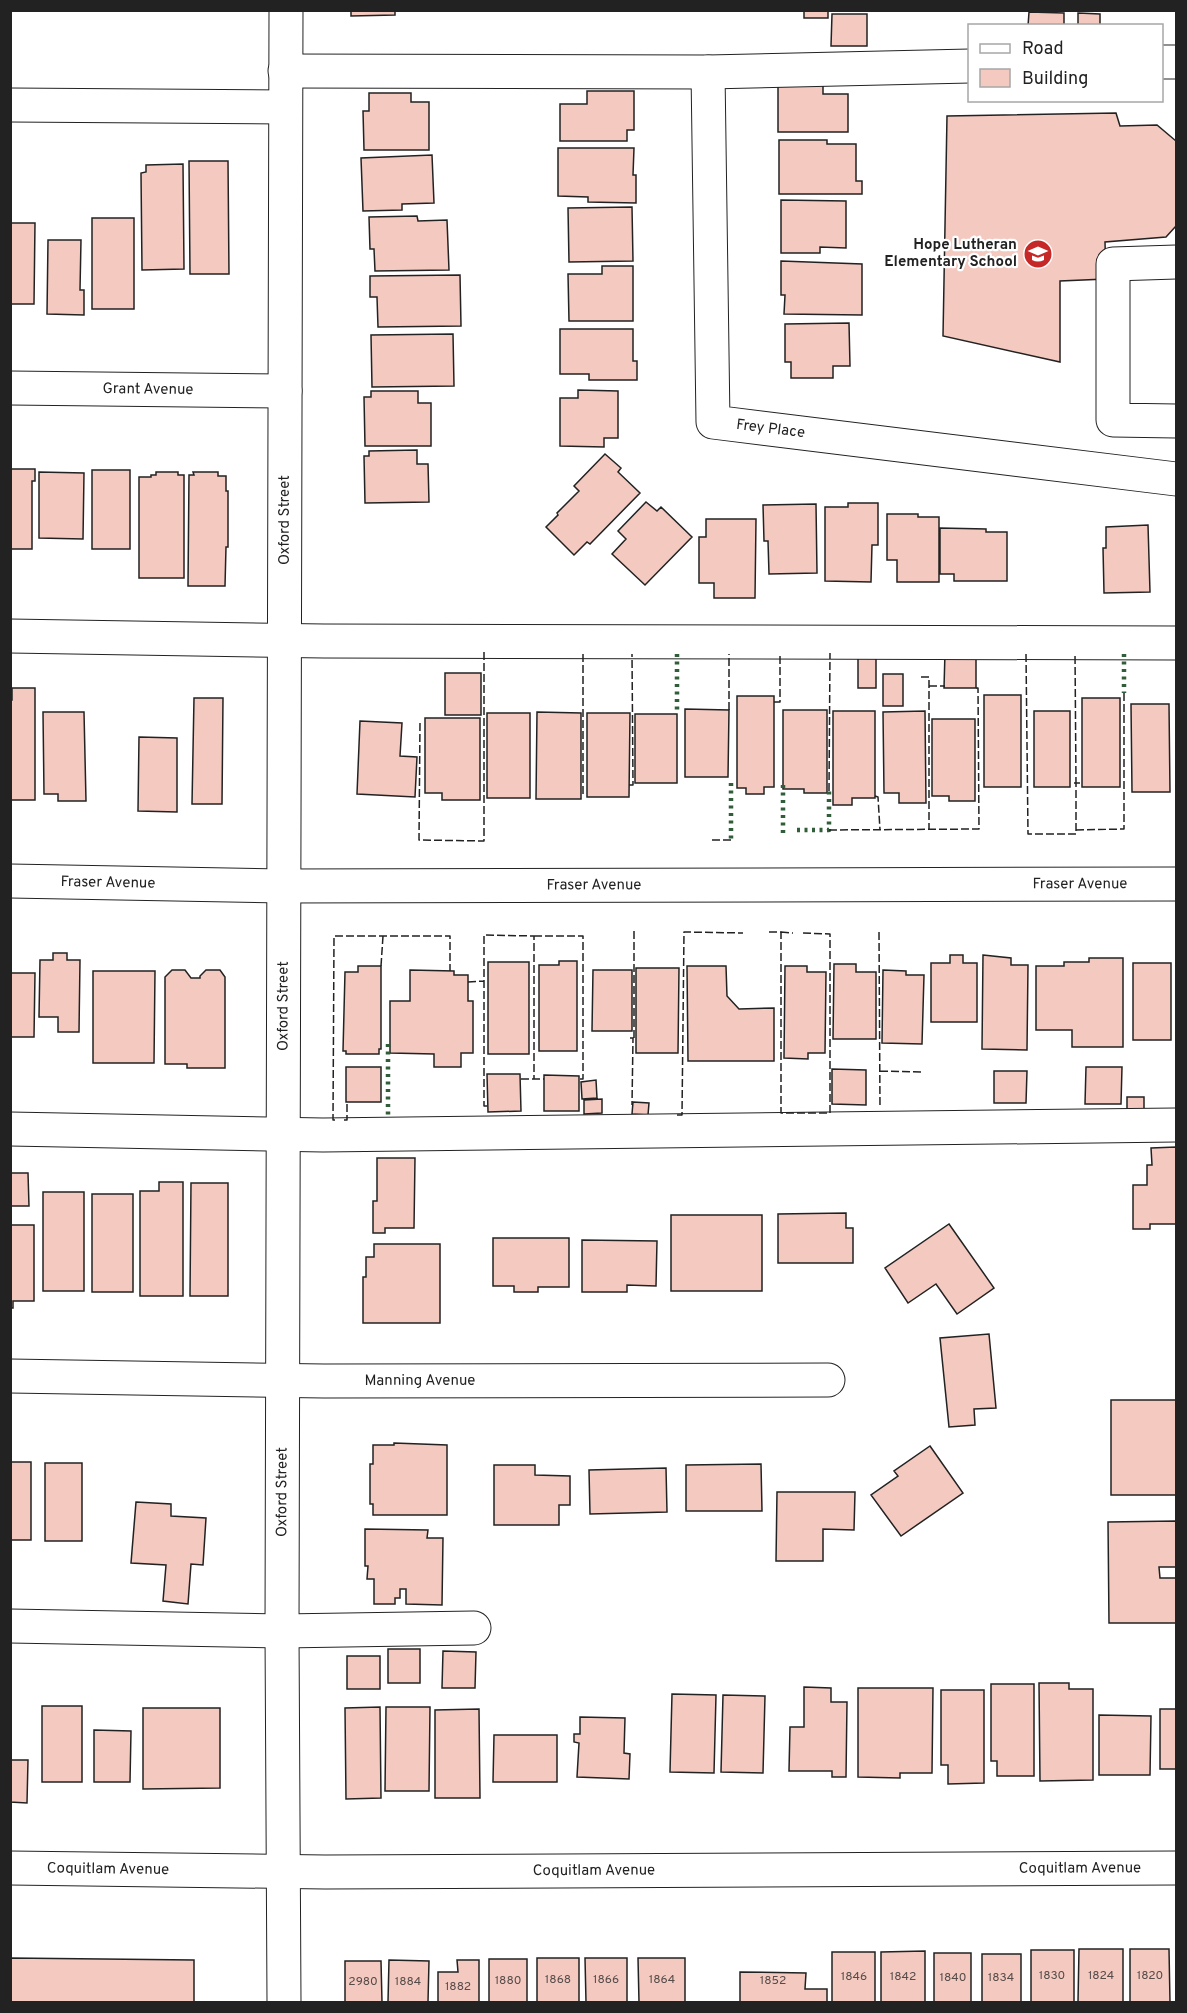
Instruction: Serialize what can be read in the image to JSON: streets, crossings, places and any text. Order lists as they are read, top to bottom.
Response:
{
  "streets": {
    "street": [
      "Grant Avenue",
      "Frey Place",
      "Oxford Street",
      "Fraser Avenue",
      "Manning Avenue",
      "Coquitlam Avenue"
    ]
  },
  "crossings": [
    ["Grant Avenue", "Oxford Street"],
    ["Oxford Street", "Fraser Avenue"],
    ["Oxford Street", "Manning Avenue"],
    ["Oxford Street", "Coquitlam Avenue"]
  ],
  "places": {
    "school or university": ["Hope Lutheran Elementary School"]
  },
  "house_numbers": [
    "1830",
    "1824",
    "1820",
    "1846",
    "1842",
    "1840",
    "1834",
    "1868",
    "1866",
    "1864",
    "1880",
    "1852",
    "2980",
    "1884",
    "1882"
  ],
  "legend": ["Road", "Building"]
}
